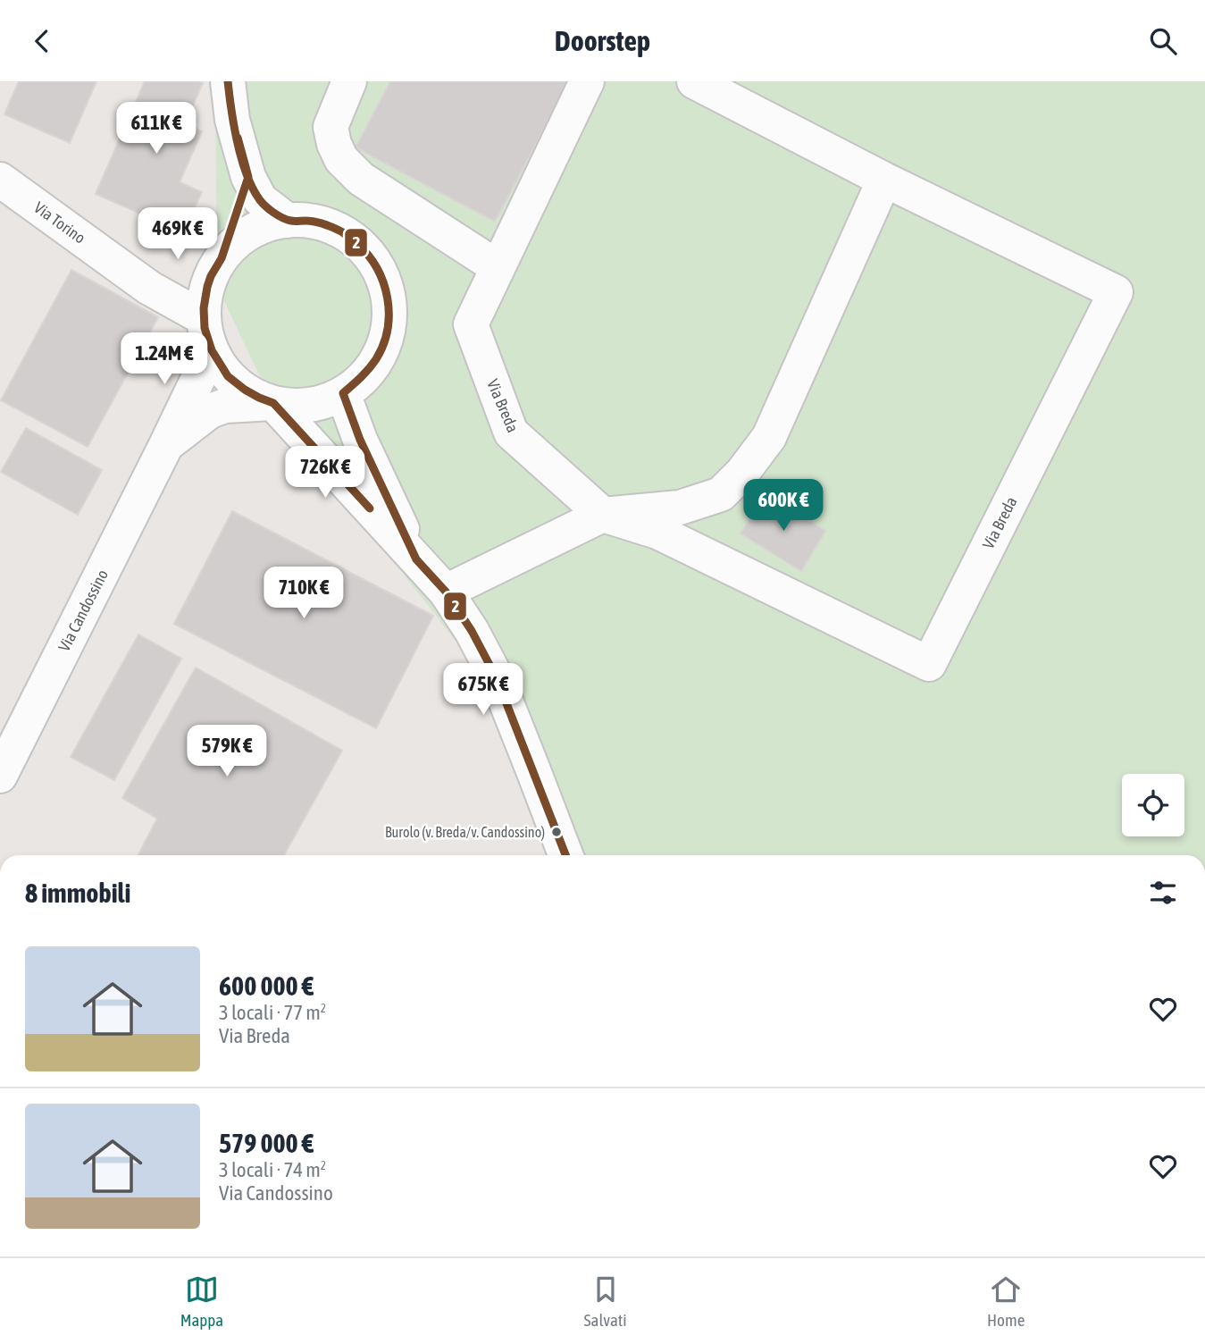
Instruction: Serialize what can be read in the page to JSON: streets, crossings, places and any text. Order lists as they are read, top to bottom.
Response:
{
  "streets": {
    "street": ["Via Torino", "Via Breda", "Via Candossino"]
  },
  "crossings": [
    ["Via Torino", "Via Candossino"]
  ],
  "places": ["Burolo (v. Breda/v. Candossino)"],
  "lines": ["transit line 2"],
  "page": {
    "header": "Doorstep",
    "price": [
      "611K €",
      "469K €",
      "1.24M €",
      "726K €",
      "600K €",
      "710K €",
      "675K €",
      "579K €"
    ],
    "heading": "8 immobili",
    "list": [
      {
        "name": "600 000 €",
        "note": "3 locali · 77 m² · Via Breda"
      },
      {
        "name": "579 000 €",
        "note": "3 locali · 74 m² · Via Candossino"
      }
    ],
    "tabs": ["Mappa", "Salvati", "Home"]
  }
}
